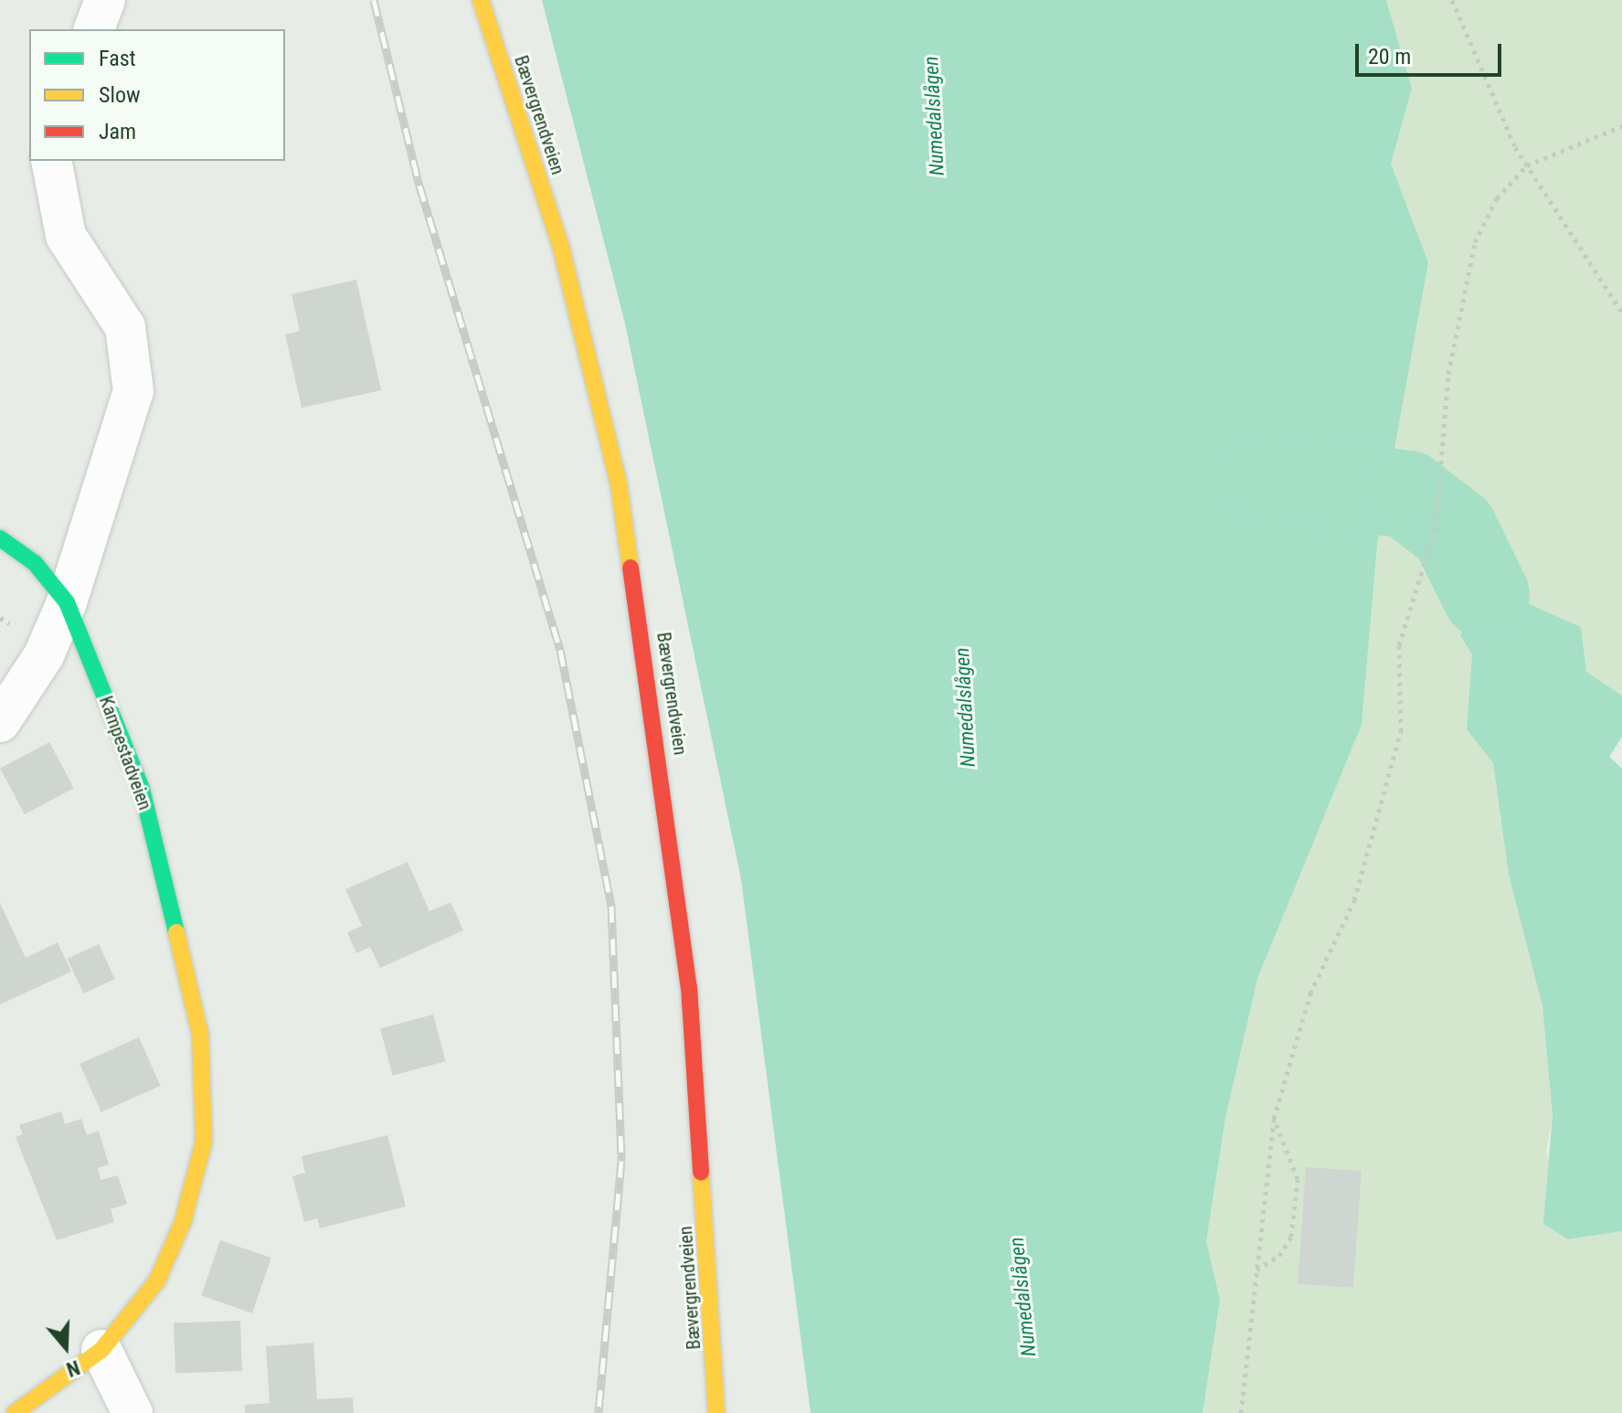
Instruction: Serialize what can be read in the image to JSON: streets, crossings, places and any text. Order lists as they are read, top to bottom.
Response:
{
  "streets": {
    "main road": ["Bævergrendveien", "Kampestadveien"]
  },
  "water": ["Numedalslågen"],
  "legend": ["Fast", "Slow", "Jam"],
  "scale_bar": "20 m",
  "north": "bottom"
}
